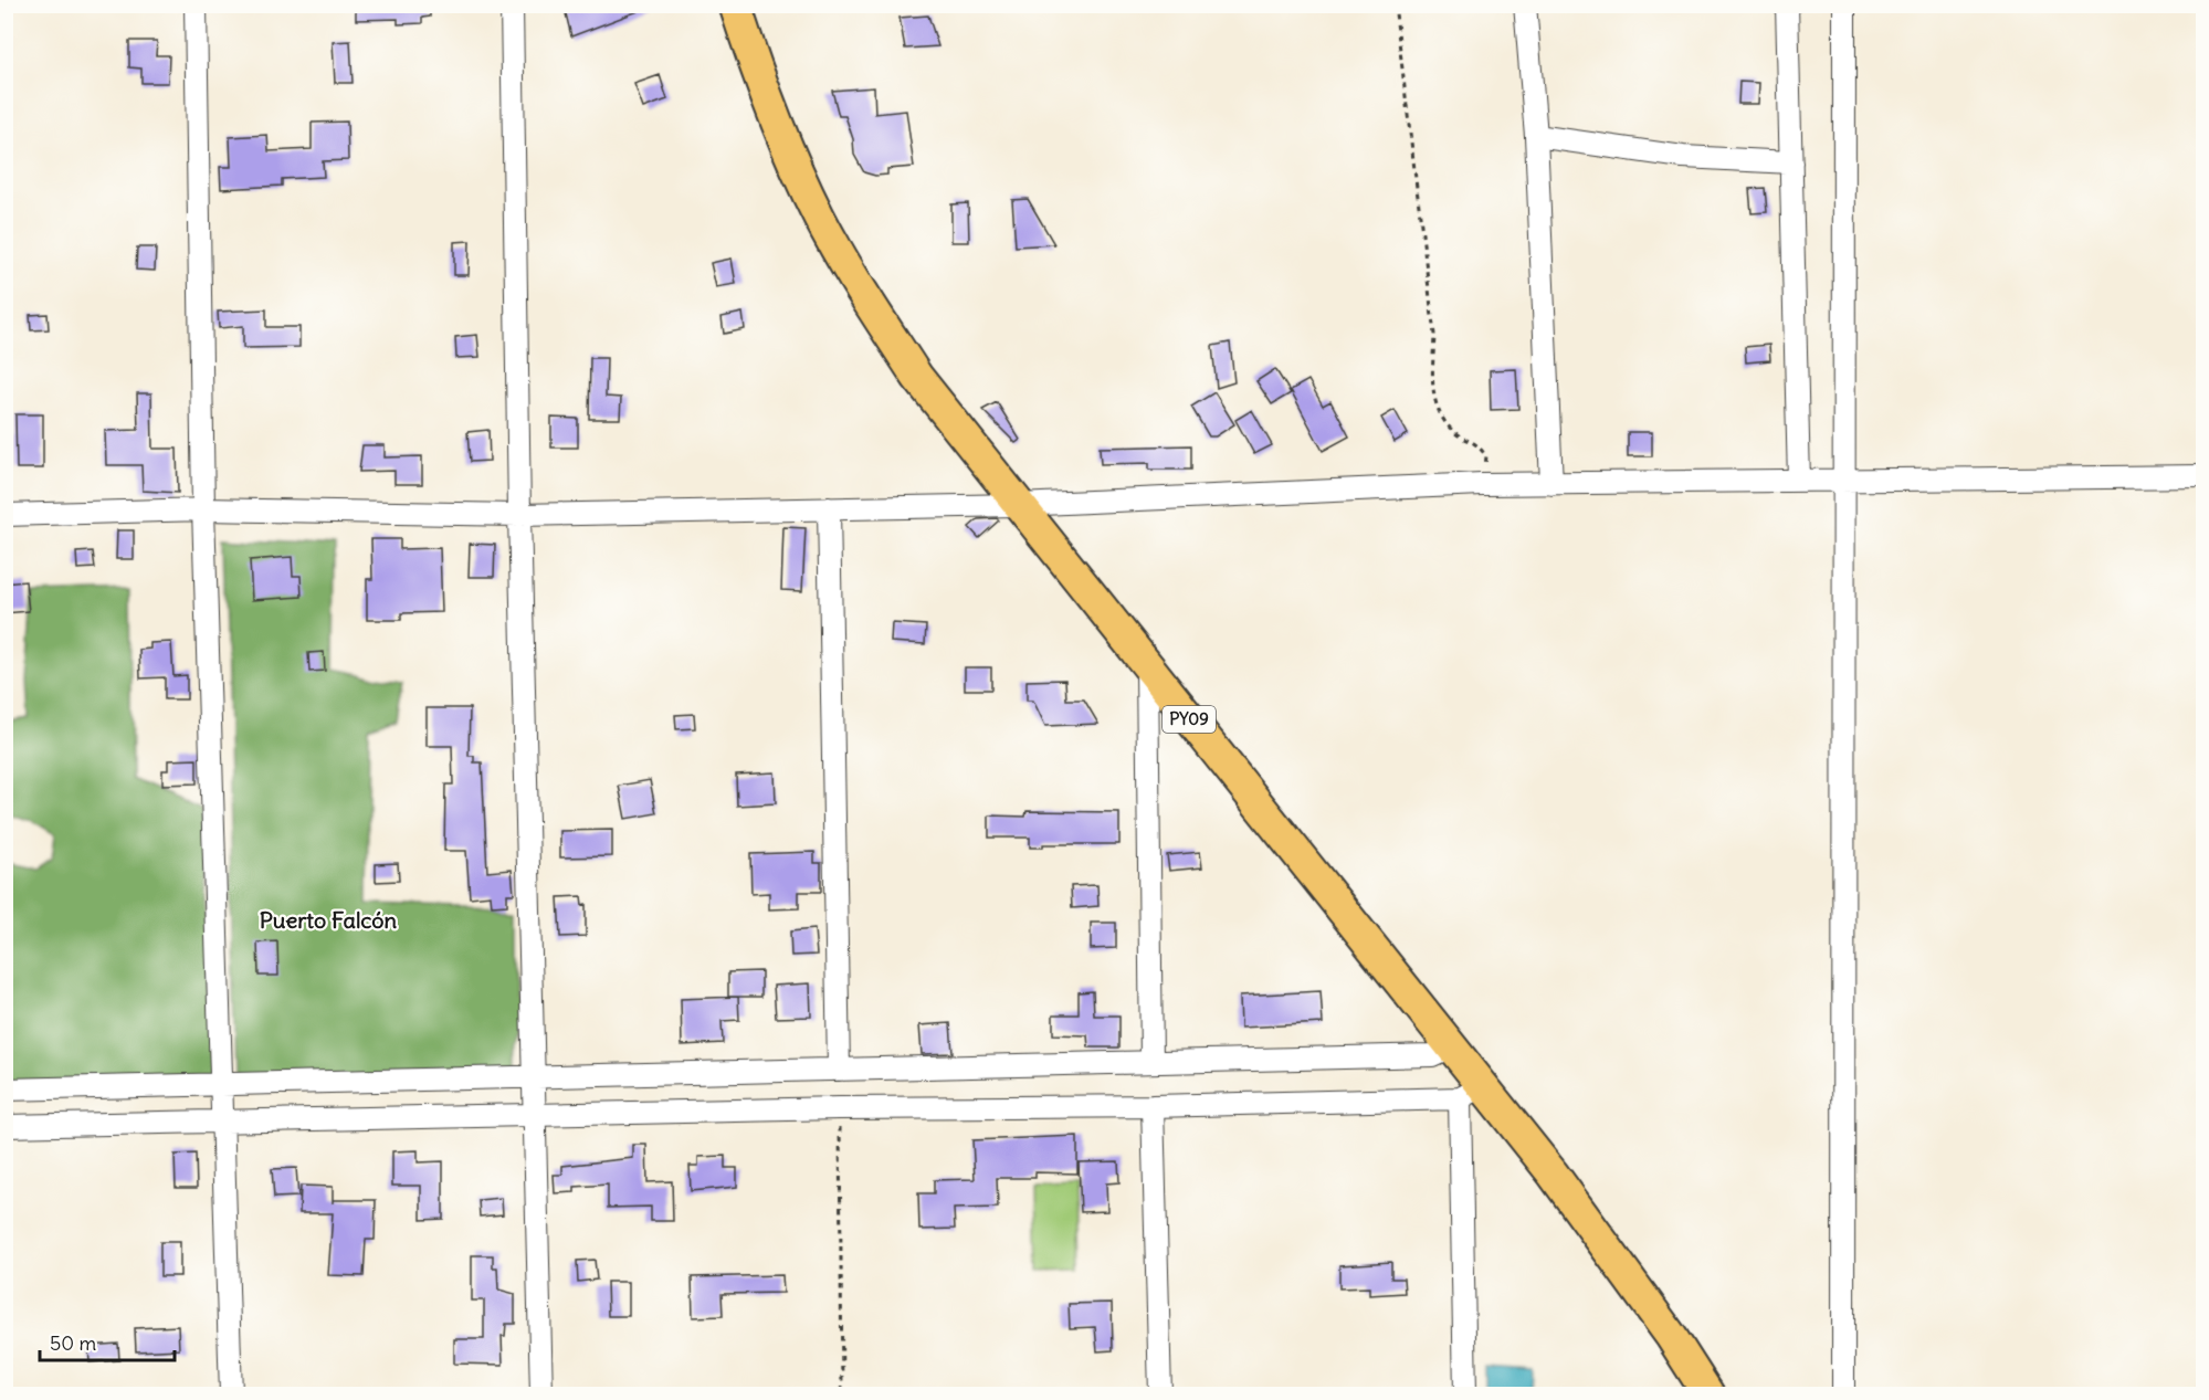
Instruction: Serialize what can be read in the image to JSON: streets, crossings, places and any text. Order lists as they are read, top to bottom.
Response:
{
  "streets": {
    "highway": ["PY09"]
  },
  "districts": ["Puerto Falcón"],
  "scale_bar": "50 m"
}
